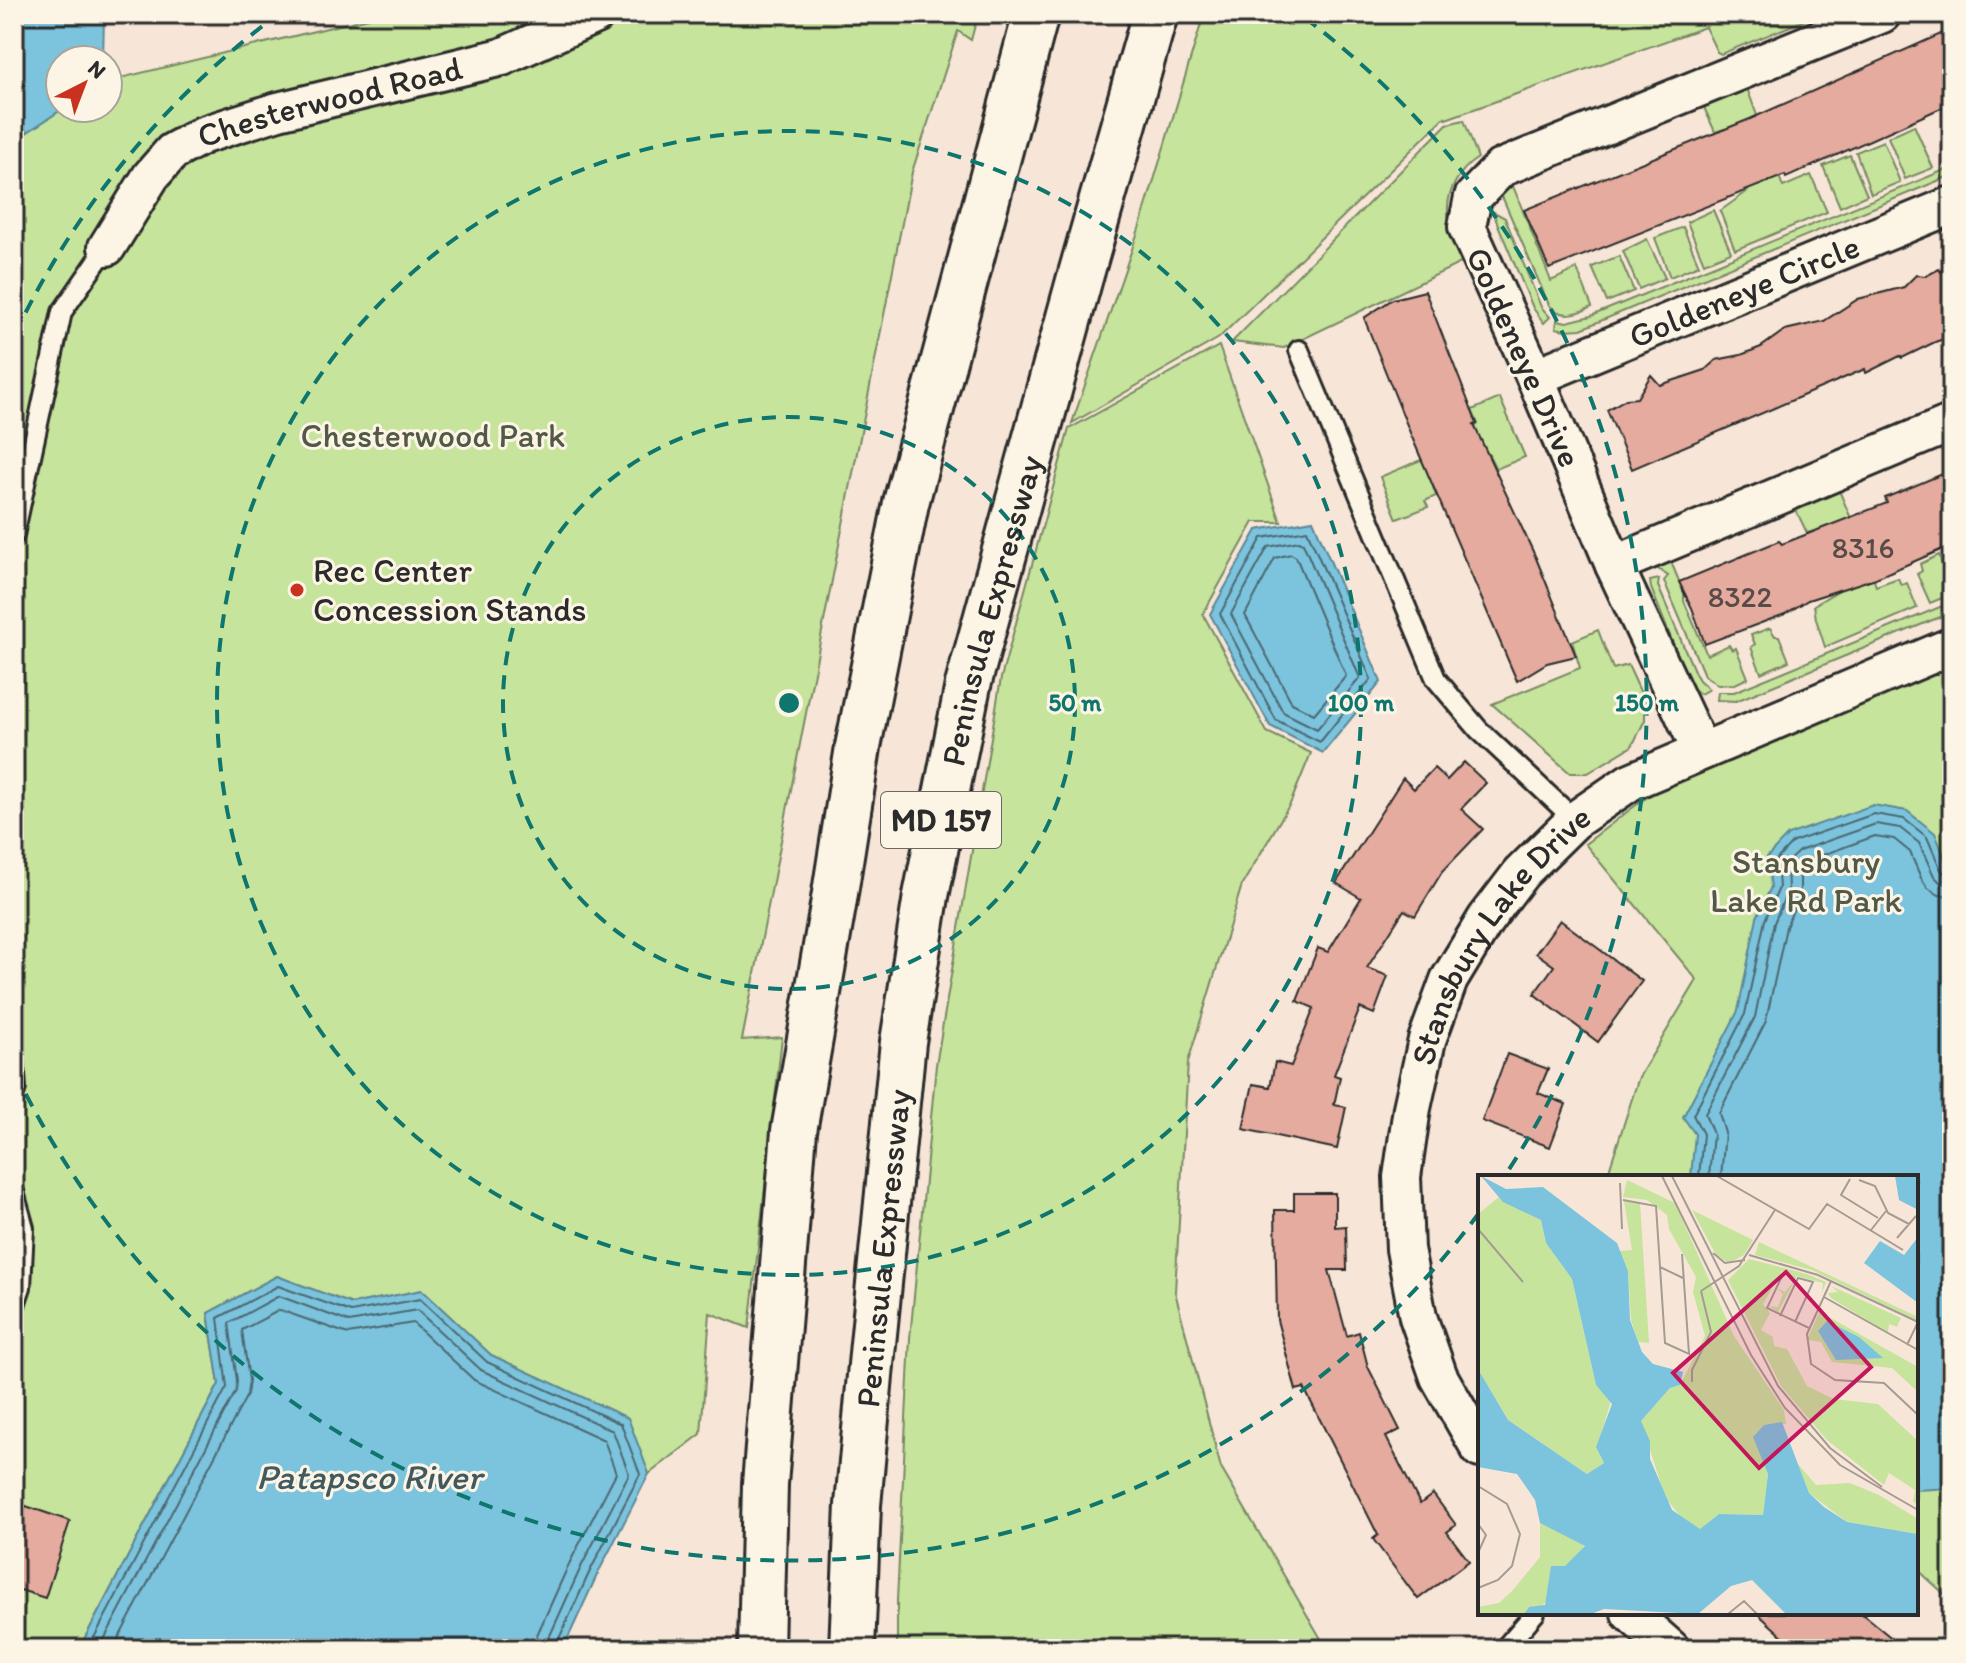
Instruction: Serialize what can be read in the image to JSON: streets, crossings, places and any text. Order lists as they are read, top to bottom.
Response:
{
  "streets": {
    "main road": ["Peninsula Expressway", "MD 157"],
    "street": [
      "Chesterwood Road",
      "Goldeneye Circle",
      "Goldeneye Drive",
      "Stansbury Lake Drive"
    ]
  },
  "crossings": [
    ["Goldeneye Circle", "Goldeneye Drive"],
    ["Goldeneye Drive", "Stansbury Lake Drive"]
  ],
  "water": ["Patapsco River"],
  "parks": ["Chesterwood Park", "Stansbury Lake Rd Park"],
  "places": ["Rec Center Concession Stands"],
  "house_numbers": ["8316", "8322"],
  "north": "top right",
  "rings": ["50 m", "100 m", "150 m"]
}
